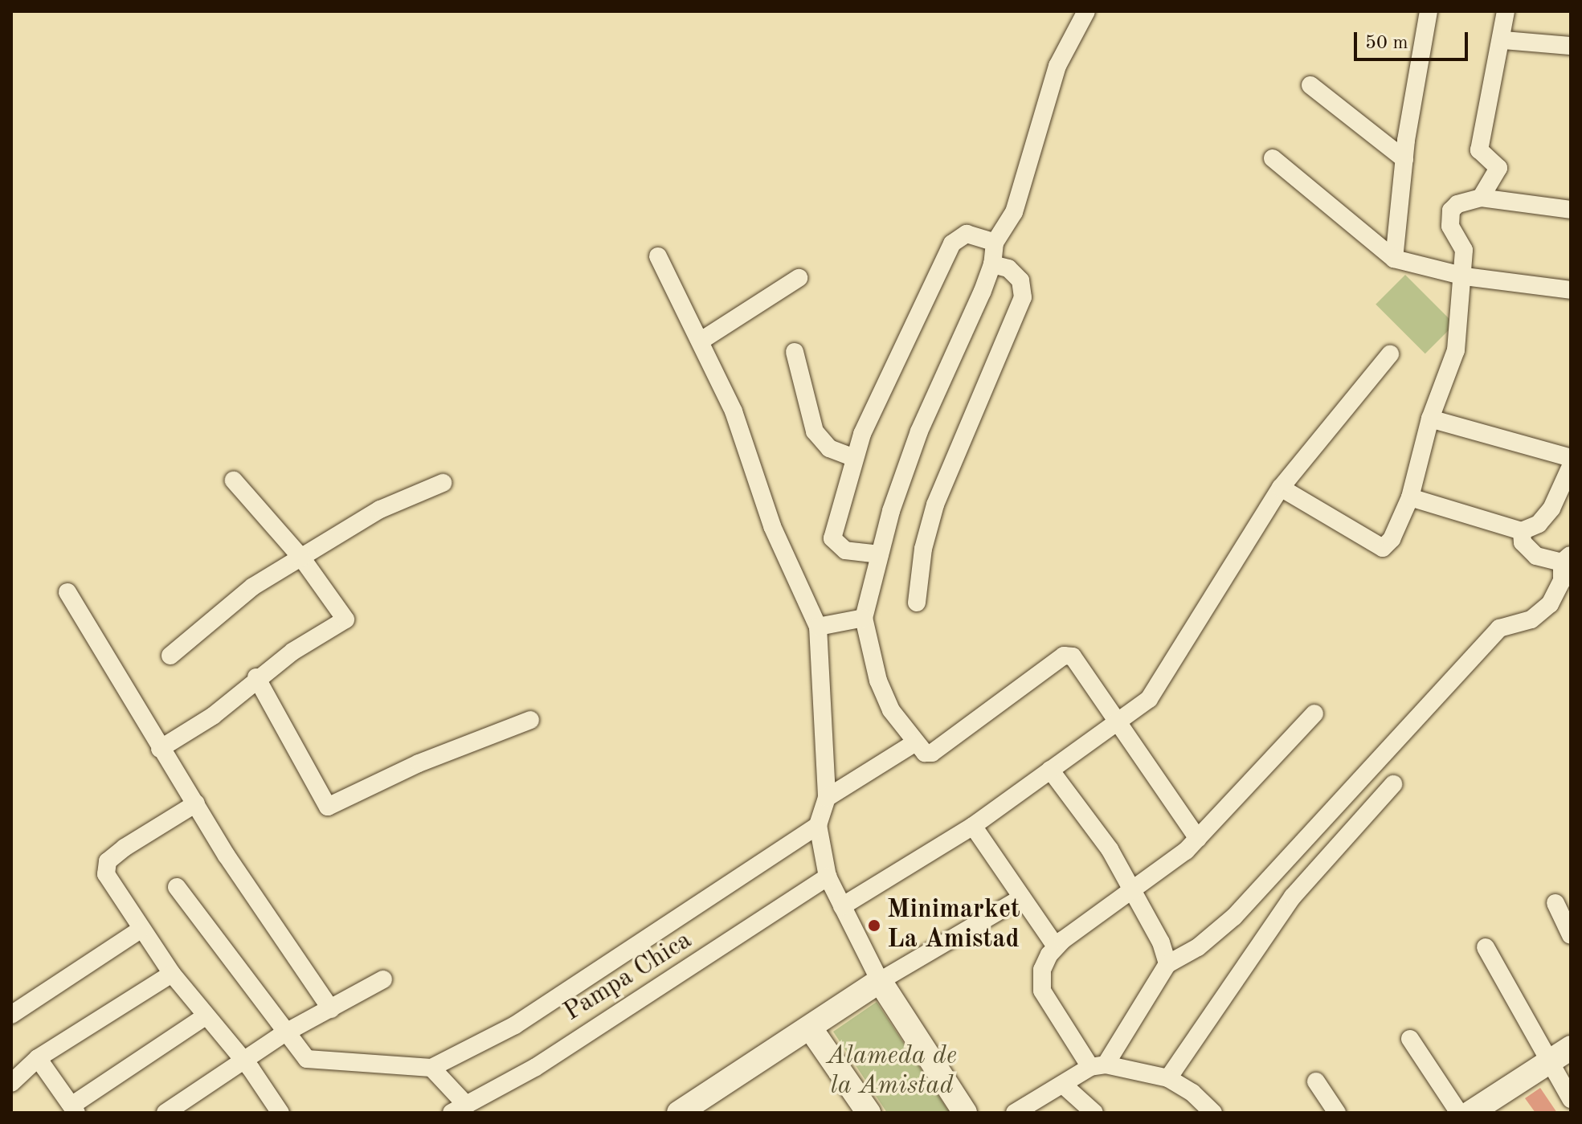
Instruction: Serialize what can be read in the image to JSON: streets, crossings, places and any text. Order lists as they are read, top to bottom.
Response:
{
  "streets": {
    "street": ["Pampa Chica"]
  },
  "parks": ["Alameda de la Amistad"],
  "places": ["Minimarket La Amistad"],
  "scale_bar": "50 m"
}
